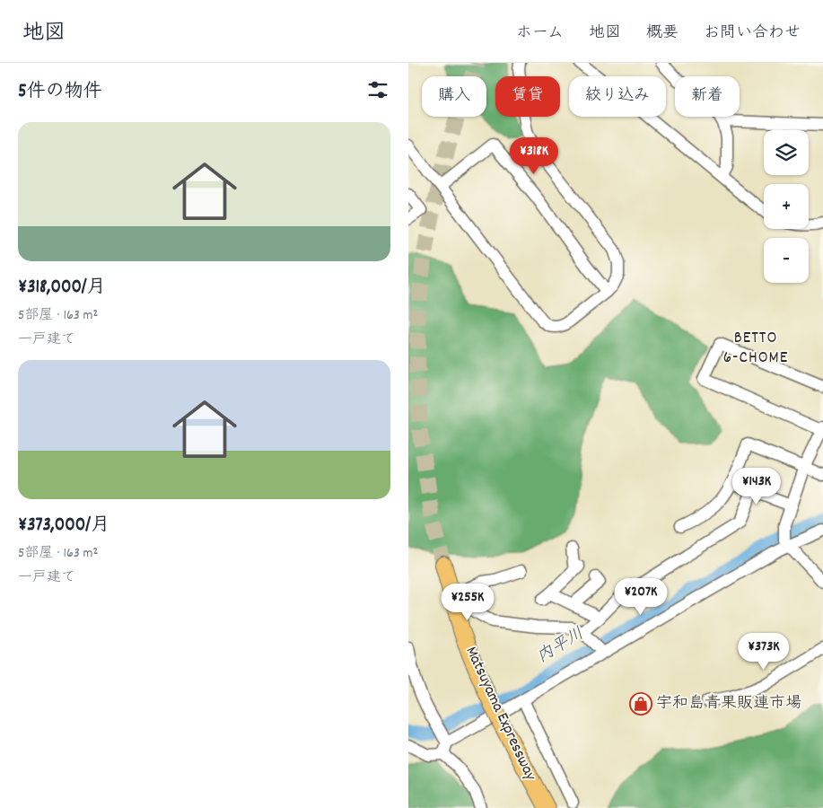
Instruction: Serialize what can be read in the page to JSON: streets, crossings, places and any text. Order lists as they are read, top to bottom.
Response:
{
  "streets": {
    "highway": ["Matsuyama Expressway"]
  },
  "districts": ["BETTO 6-CHOME"],
  "water": ["内平川"],
  "places": {
    "shop": ["宇和島青果販連市場"]
  },
  "page": {
    "header": "地図",
    "nav": [
      "ホーム",
      "地図",
      "概要",
      "お問い合わせ"
    ],
    "heading": "5件の物件",
    "chip": [
      "購入",
      "賃貸",
      "絞り込み",
      "新着"
    ],
    "list": [
      {
        "name": "¥318,000/月",
        "note": "5部屋 · 163 m² · 一戸建て"
      },
      {
        "name": "¥373,000/月",
        "note": "5部屋 · 163 m² · 一戸建て"
      }
    ],
    "map_buttons": ["+", "−"],
    "price": [
      "¥318K",
      "¥143K",
      "¥207K",
      "¥255K",
      "¥373K"
    ]
  }
}
